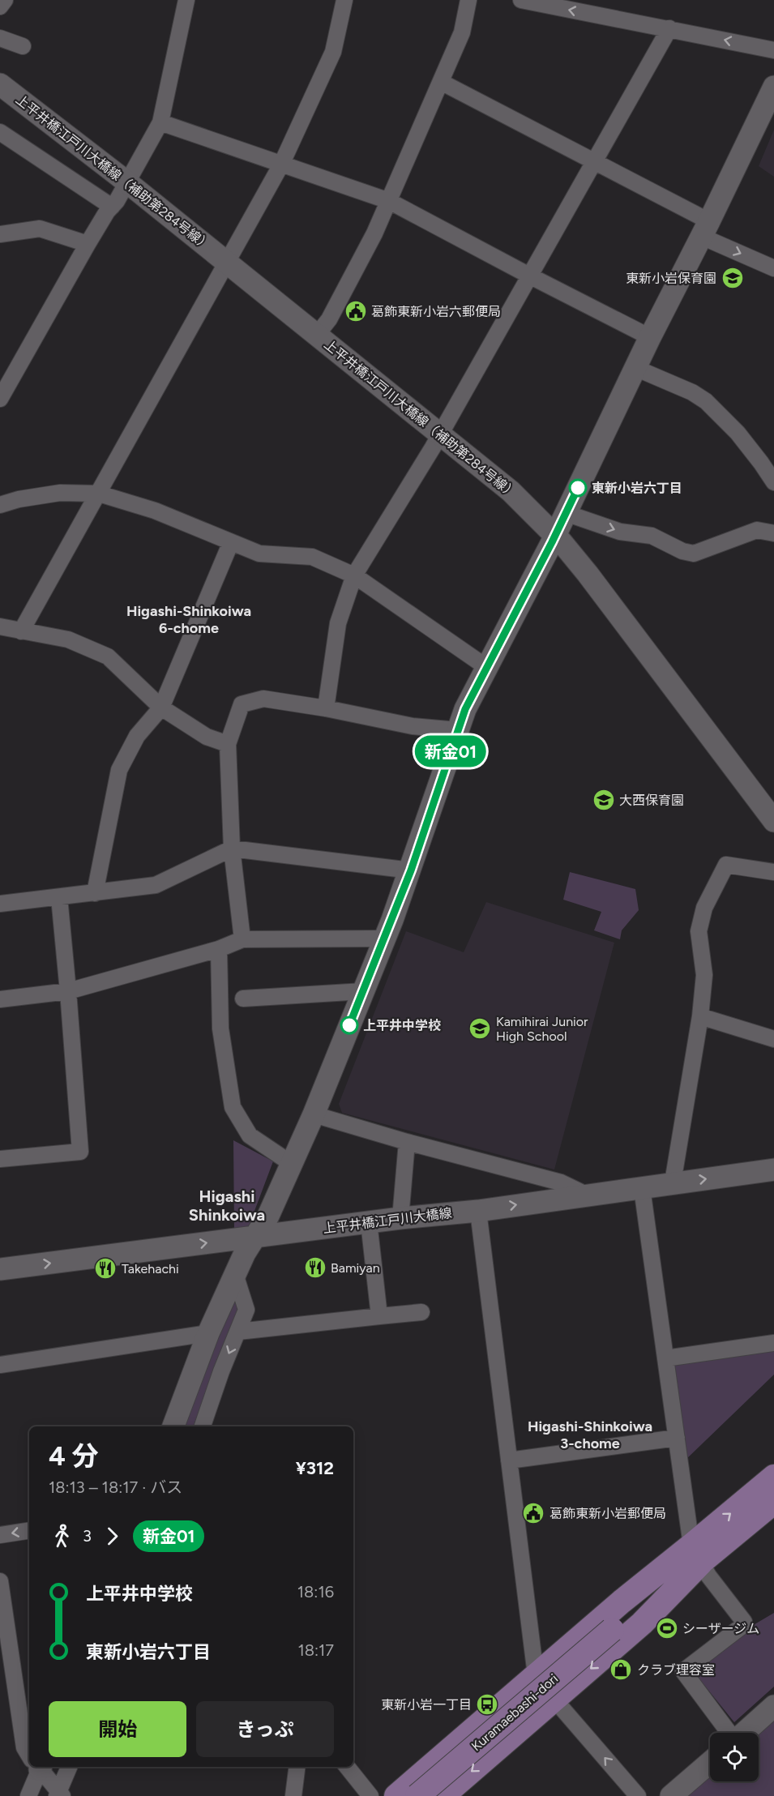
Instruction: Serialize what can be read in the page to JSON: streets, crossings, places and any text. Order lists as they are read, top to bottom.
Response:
{
  "streets": {
    "main road": ["Kuramaebashi-dori"],
    "street": ["上平井橋江戸川大橋線（補助第284号線）", "上平井橋江戸川大橋線"]
  },
  "districts": ["Higashi-Shinkoiwa 6-chome", "Higashi Shinkoiwa", "Higashi-Shinkoiwa 3-chome"],
  "places": {
    "school or university": ["東新小岩保育園", "大西保育園", "Kamihirai Junior High School"],
    "public building": ["葛飾東新小岩六郵便局", "葛飾東新小岩郵便局"],
    "other": ["東新小岩六丁目", "上平井中学校"],
    "restaurant": ["Bamiyan", "Takehachi"],
    "sports": ["シーザージム"],
    "shop": ["クラブ理容室"],
    "bus stop": ["東新小岩一丁目"]
  },
  "lines": ["bus line 新金01"],
  "page": {
    "on_map": "新金01",
    "heading": ["4 分", "18:13 – 18:17 · バス", "¥312"],
    "legs": ["3", "新金01"],
    "list": [
      {
        "name": "上平井中学校",
        "value": "18:16"
      },
      {
        "name": "東新小岩六丁目",
        "value": "18:17"
      }
    ],
    "buttons": ["開始", "きっぷ"]
  }
}
